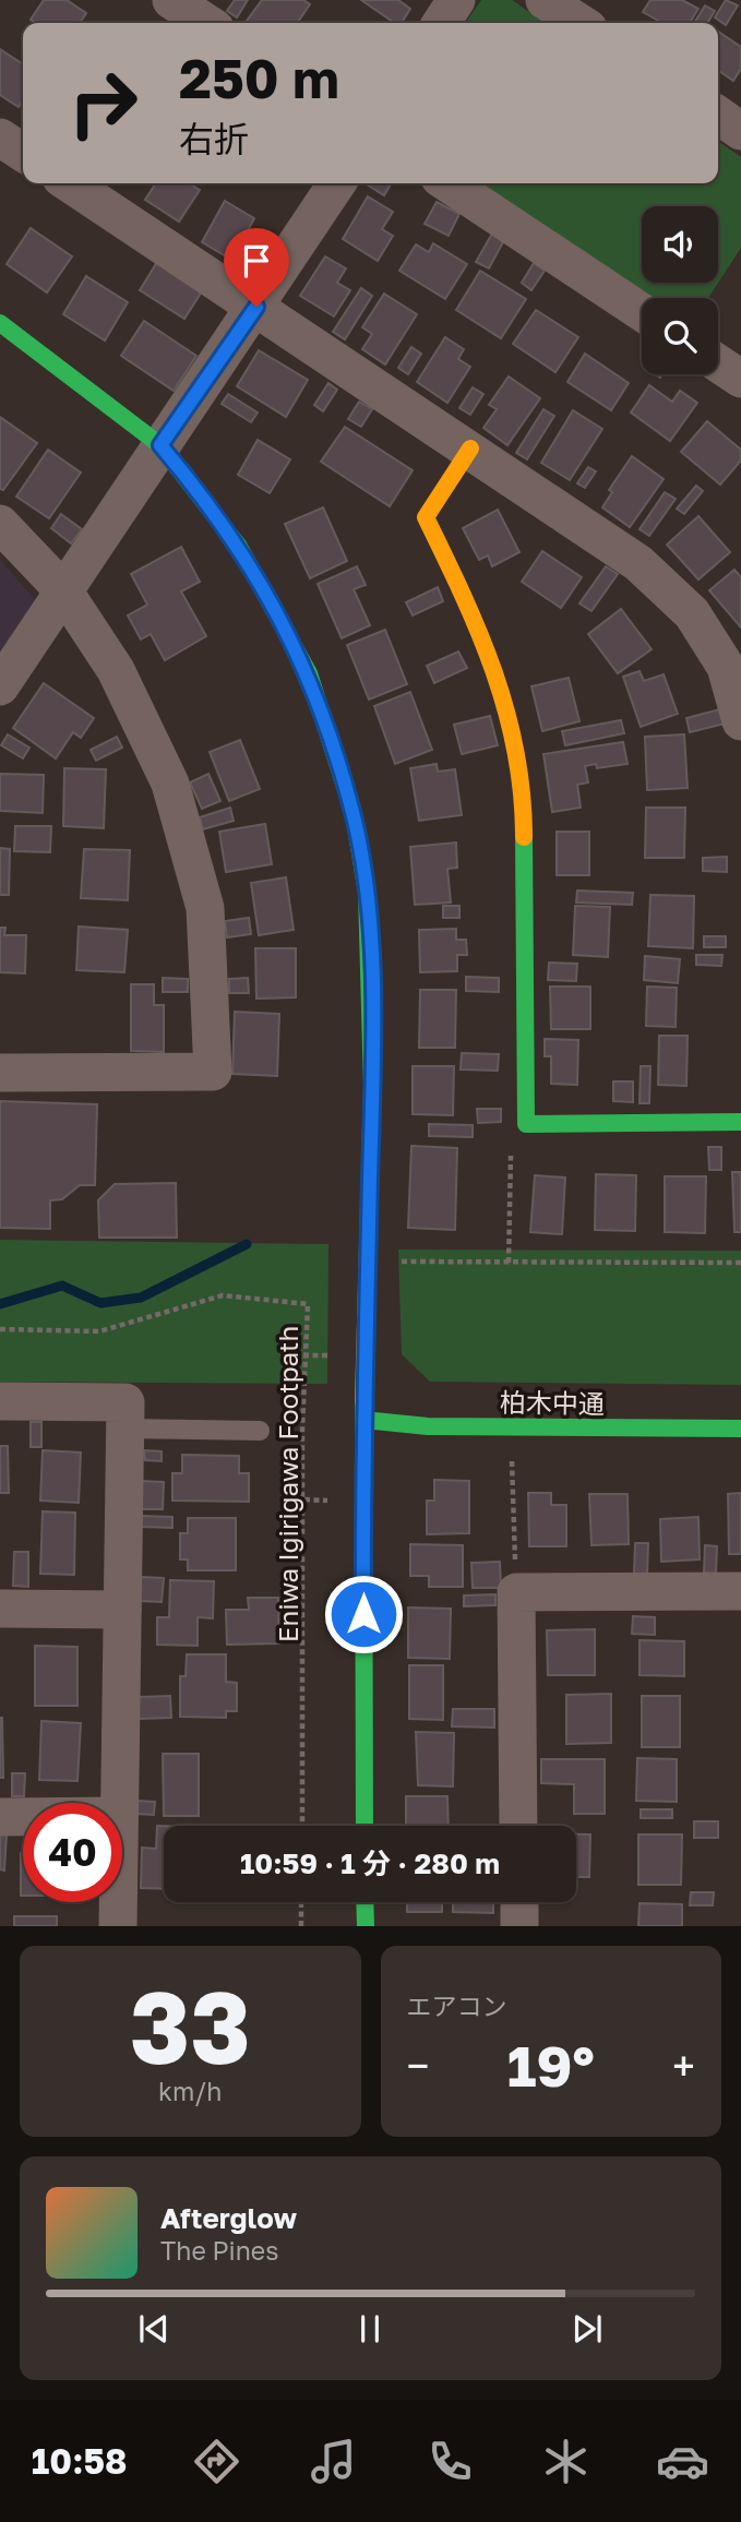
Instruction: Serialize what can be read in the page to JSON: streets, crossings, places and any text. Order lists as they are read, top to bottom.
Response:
{
  "streets": {
    "street": ["柏木中通"],
    "path": ["Eniwa Igirigawa Footpath"]
  },
  "page": {
    "turn": ["250 m", "右折"],
    "limit": "40",
    "trip": "10:59 · 1 分 · 280 m",
    "tile": [
      ["33", "km/h"],
      "エアコン"
    ],
    "heat": ["−", "19°", "+"],
    "song": ["Afterglow", "The Pines"],
    "tabs": "10:58"
  }
}
